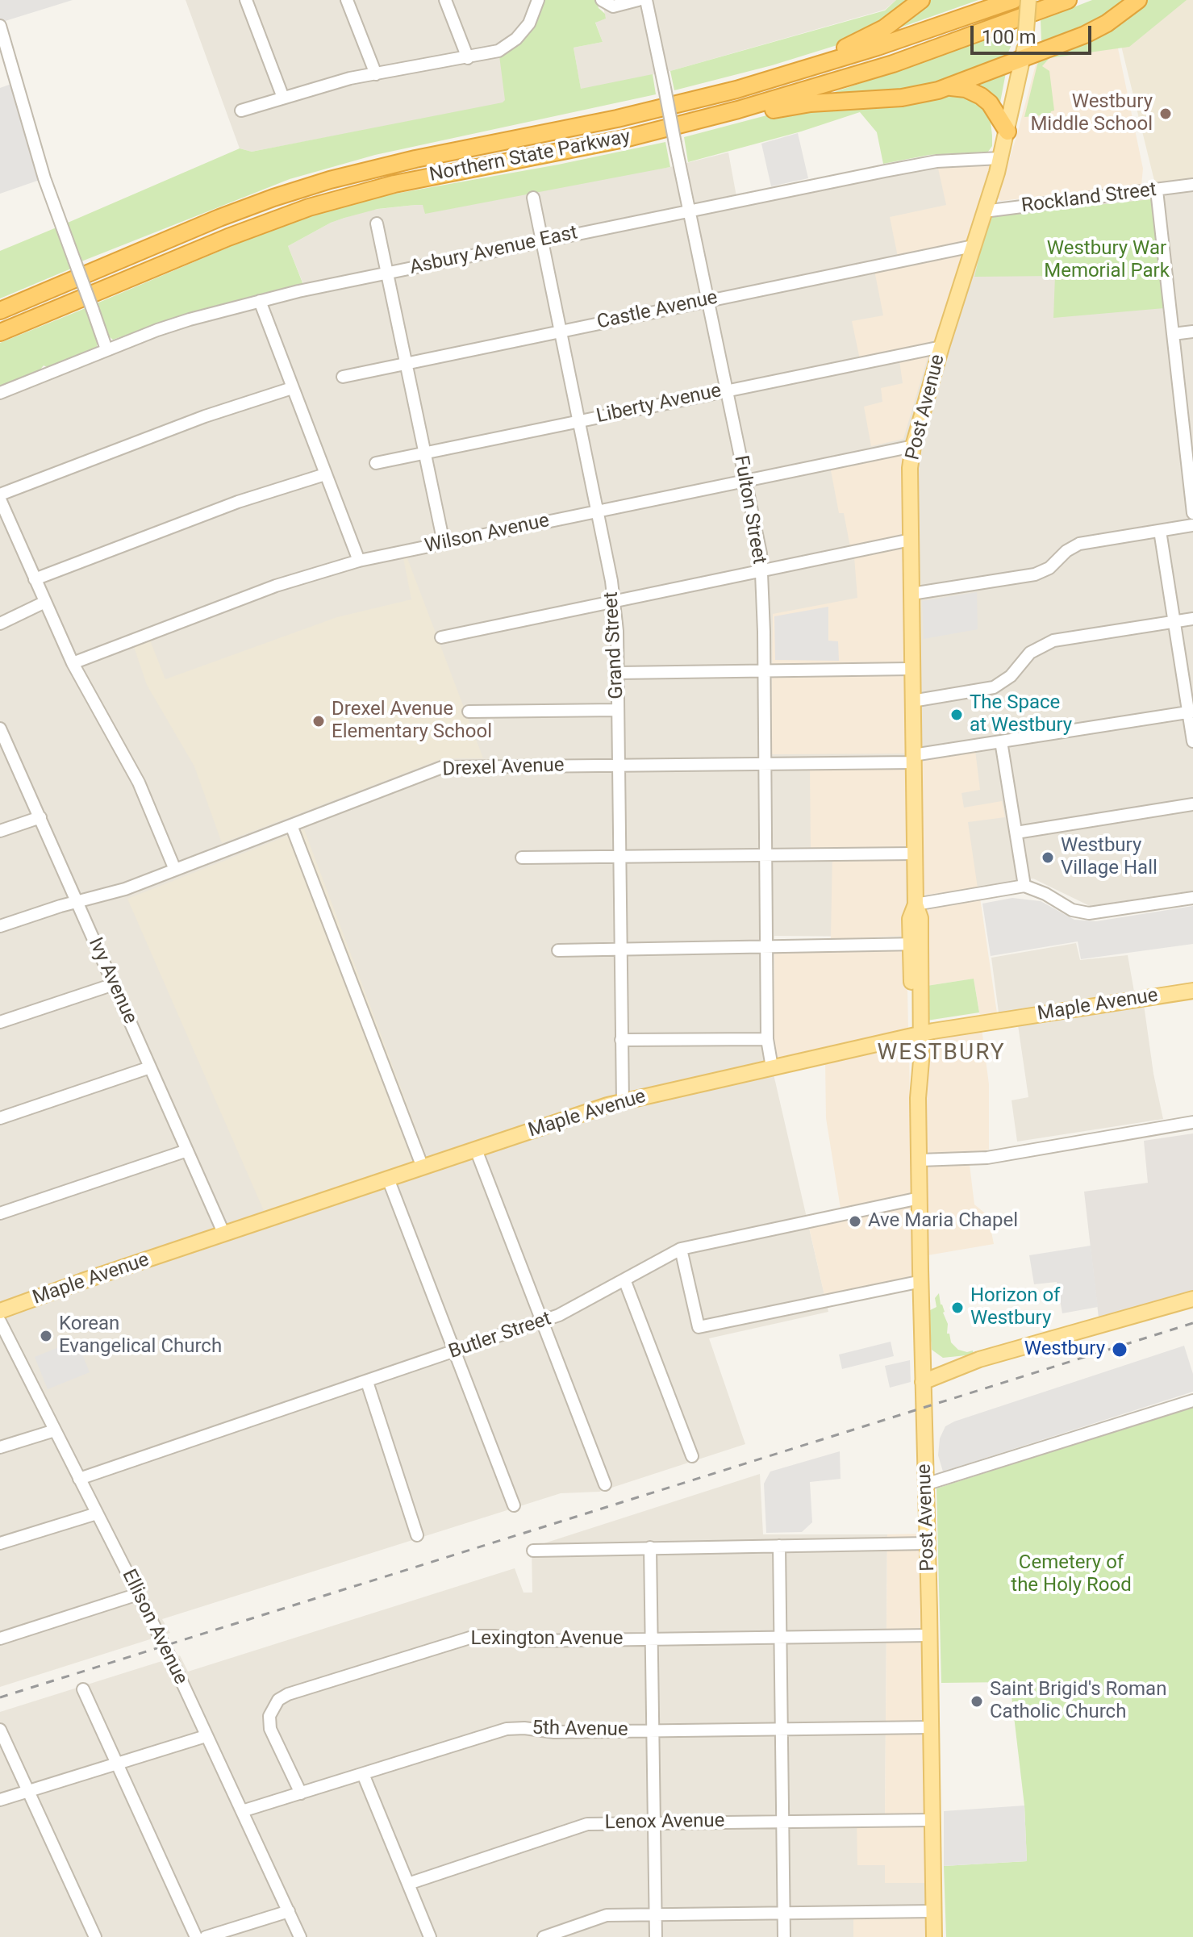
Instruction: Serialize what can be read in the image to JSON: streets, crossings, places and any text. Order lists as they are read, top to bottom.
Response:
{
  "streets": {
    "highway": ["Northern State Parkway"],
    "main road": ["Post Avenue", "Maple Avenue"],
    "street": [
      "Rockland Street",
      "Asbury Avenue East",
      "Castle Avenue",
      "Liberty Avenue",
      "Fulton Street",
      "Wilson Avenue",
      "Grand Street",
      "Drexel Avenue",
      "Ivy Avenue",
      "Butler Street",
      "Ellison Avenue",
      "Lexington Avenue",
      "5th Avenue",
      "Lenox Avenue"
    ]
  },
  "crossings": [
    ["Rockland Street", "Post Avenue"],
    ["Asbury Avenue East", "Post Avenue"],
    ["Asbury Avenue East", "Fulton Street"],
    ["Asbury Avenue East", "Grand Street"],
    ["Castle Avenue", "Post Avenue"],
    ["Castle Avenue", "Fulton Street"],
    ["Castle Avenue", "Grand Street"],
    ["Liberty Avenue", "Post Avenue"],
    ["Liberty Avenue", "Fulton Street"],
    ["Liberty Avenue", "Grand Street"],
    ["Post Avenue", "Wilson Avenue"],
    ["Post Avenue", "Drexel Avenue"],
    ["Post Avenue", "Maple Avenue"],
    ["Post Avenue", "Butler Street"],
    ["Post Avenue", "Lexington Avenue"],
    ["Post Avenue", "5th Avenue"],
    ["Post Avenue", "Lenox Avenue"],
    ["Fulton Street", "Wilson Avenue"],
    ["Fulton Street", "Drexel Avenue"],
    ["Fulton Street", "Maple Avenue"],
    ["Wilson Avenue", "Grand Street"],
    ["Grand Street", "Drexel Avenue"],
    ["Grand Street", "Maple Avenue"],
    ["Drexel Avenue", "Ivy Avenue"],
    ["Ivy Avenue", "Maple Avenue"],
    ["Butler Street", "Ellison Avenue"],
    ["Ellison Avenue", "5th Avenue"],
    ["Lexington Avenue", "5th Avenue"]
  ],
  "districts": ["WESTBURY"],
  "parks": ["Westbury War Memorial Park", "Cemetery of the Holy Rood"],
  "places": [
    "Westbury Middle School",
    "The Space at Westbury",
    "Drexel Avenue Elementary School",
    "Westbury Village Hall",
    "Ave Maria Chapel",
    "Horizon of Westbury",
    "Korean Evangelical Church",
    "Westbury",
    "Saint Brigid's Roman Catholic Church"
  ],
  "scale_bar": "100 m"
}
